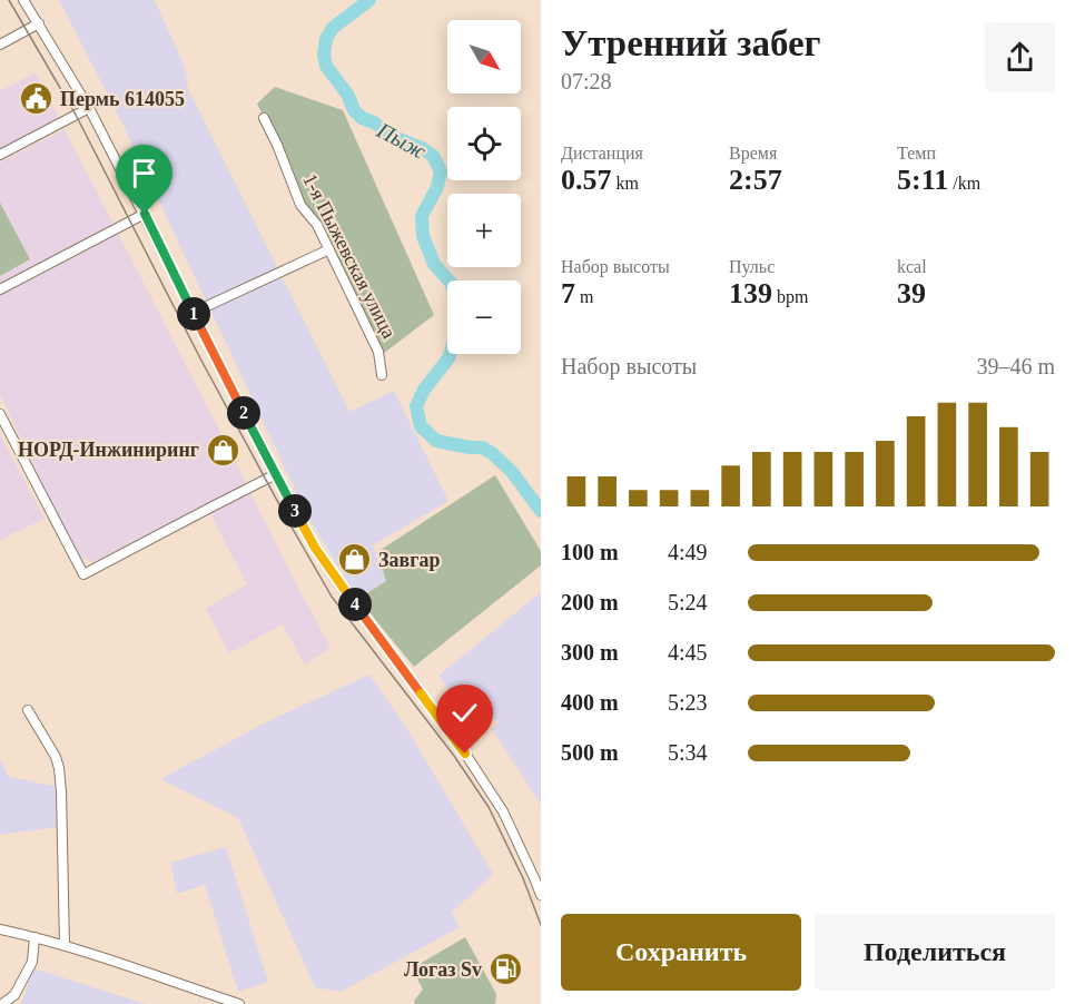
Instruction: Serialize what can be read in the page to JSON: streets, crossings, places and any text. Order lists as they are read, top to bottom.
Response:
{
  "streets": {
    "street": ["1-я Пыжевская улица"]
  },
  "water": ["Пыж"],
  "places": {
    "public building": ["Пермь 614055"],
    "shop": ["НОРД-Инжиниринг", "Завгар"],
    "fuel station": ["Логаз Sv"]
  },
  "north": "bottom right",
  "page": {
    "heading": ["Утренний забег", "07:28"],
    "map_buttons": ["+", "−"],
    "stats": [
      ["Дистанция", "0.57 km"],
      ["Время", "2:57"],
      ["Темп", "5:11 /km"],
      ["Набор высоты", "7 m"],
      ["Пульс", "139 bpm"],
      ["kcal", "39"]
    ],
    "pins": [
      "1",
      "2",
      "3",
      "4"
    ],
    "chart": ["Набор высоты", "39–46 m"],
    "list": [
      {
        "name": "100 m",
        "note": "4:49"
      },
      {
        "name": "200 m",
        "note": "5:24"
      },
      {
        "name": "300 m",
        "note": "4:45"
      },
      {
        "name": "400 m",
        "note": "5:23"
      },
      {
        "name": "500 m",
        "note": "5:34"
      }
    ],
    "buttons": ["Сохранить", "Поделиться"]
  }
}
